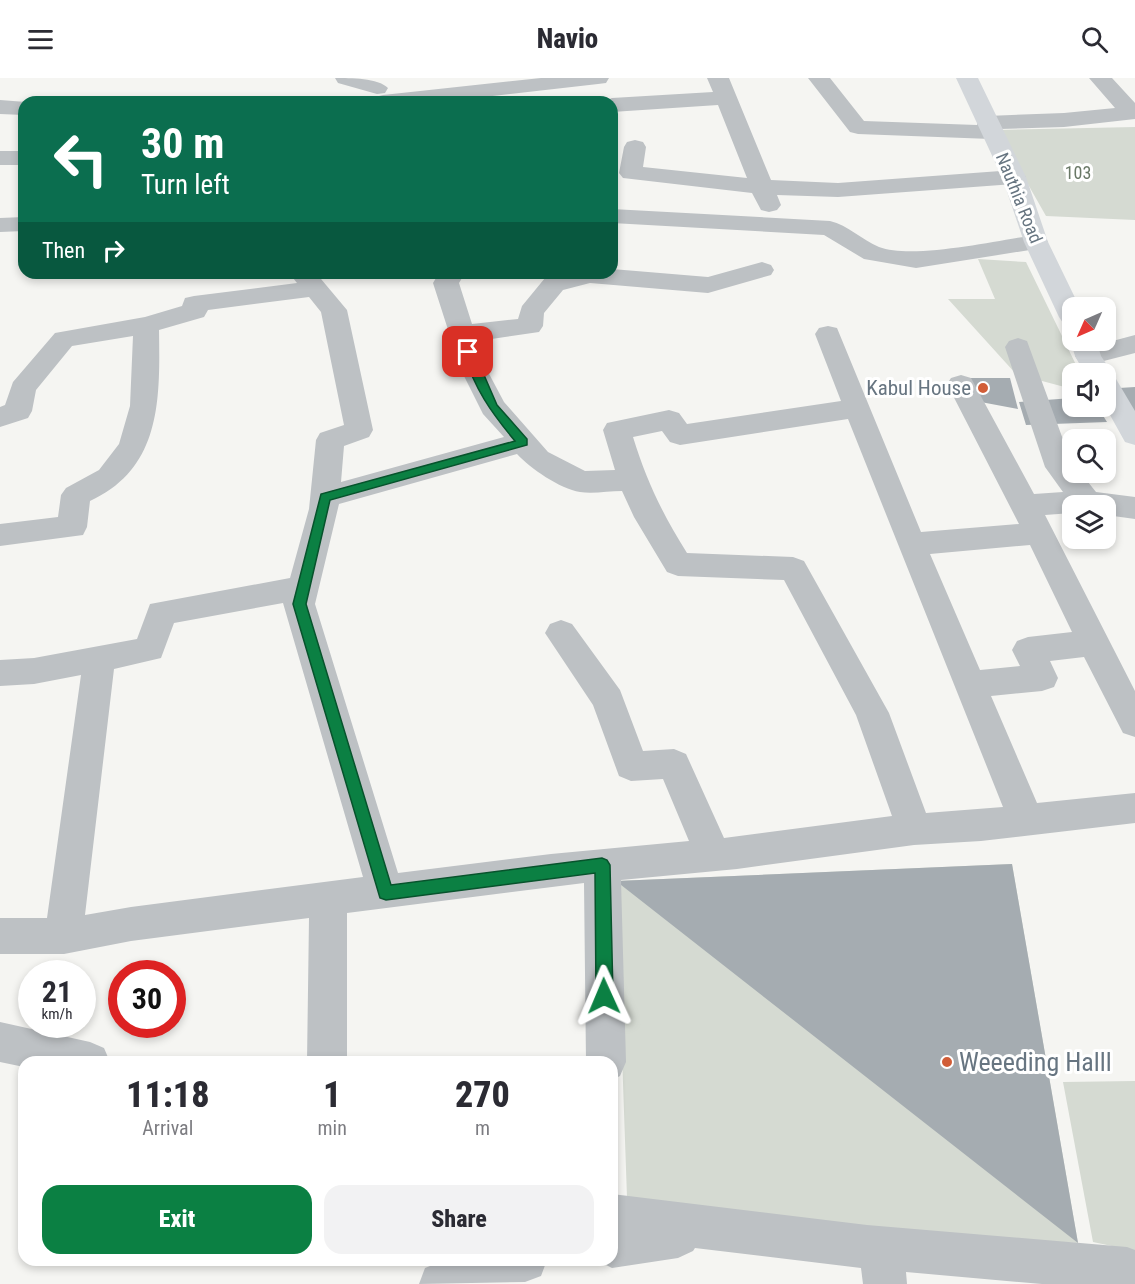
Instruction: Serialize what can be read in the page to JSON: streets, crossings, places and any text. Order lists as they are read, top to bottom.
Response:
{
  "streets": {
    "main road": ["Nauthia Road"]
  },
  "parks": ["103"],
  "places": ["Kabul House", "Weeeding Halll"],
  "north": "bottom left",
  "page": {
    "header": "Navio",
    "turn": ["30 m", "Turn left"],
    "then": "Then",
    "speed": "21 km/h",
    "limit": "30",
    "eta": [
      "11:18",
      "Arrival",
      "1",
      "min",
      "270",
      "m"
    ],
    "buttons": ["Exit", "Share"]
  }
}
